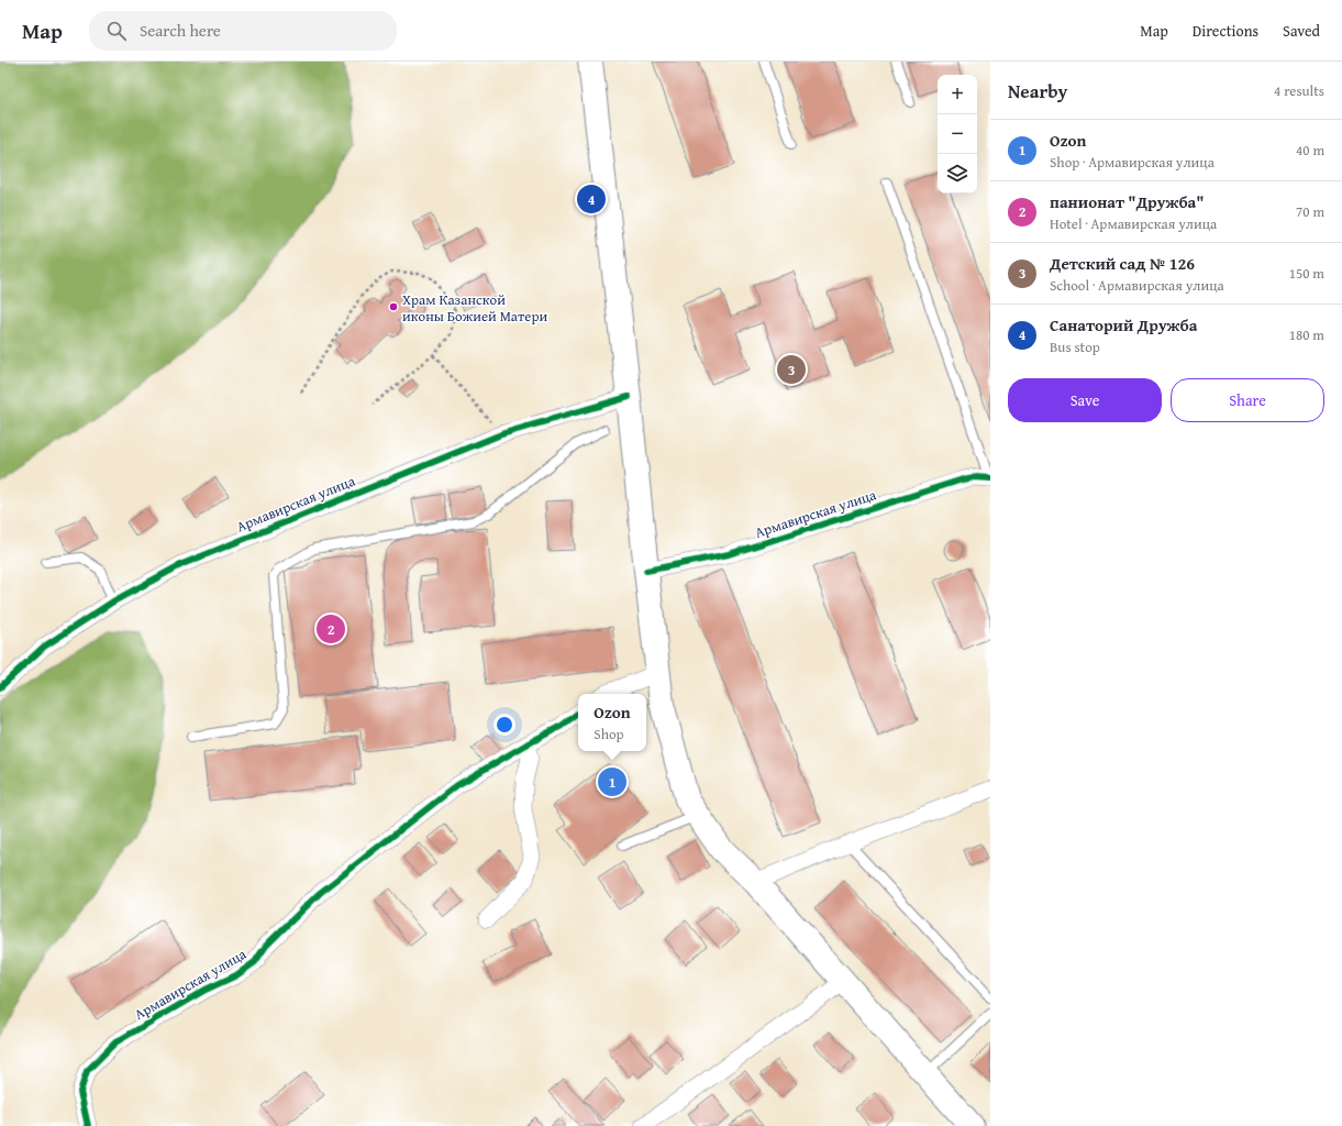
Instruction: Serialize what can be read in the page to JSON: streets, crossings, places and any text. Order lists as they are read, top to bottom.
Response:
{
  "streets": {
    "street": ["Армавирская улица"]
  },
  "places": ["Храм Казанской иконы Божией Матери"],
  "page": {
    "header": "Map",
    "search": "Search here",
    "nav": ["Map", "Directions", "Saved"],
    "heading": ["Nearby", "4 results"],
    "map_buttons": ["+", "−"],
    "list": [
      {
        "mark": "1",
        "name": "Ozon",
        "note": "Shop · Армавирская улица",
        "value": "40 m"
      },
      {
        "mark": "2",
        "name": "панионат \"Дружба\"",
        "note": "Hotel · Армавирская улица",
        "value": "70 m"
      },
      {
        "mark": "3",
        "name": "Детский сад № 126",
        "note": "School · Армавирская улица",
        "value": "150 m"
      },
      {
        "mark": "4",
        "name": "Санаторий Дружба",
        "note": "Bus stop",
        "value": "180 m"
      }
    ],
    "pins": [
      "4",
      "3",
      "2",
      "1"
    ],
    "buttons": ["Save", "Share"],
    "popup": ["Ozon", "Shop"]
  }
}
